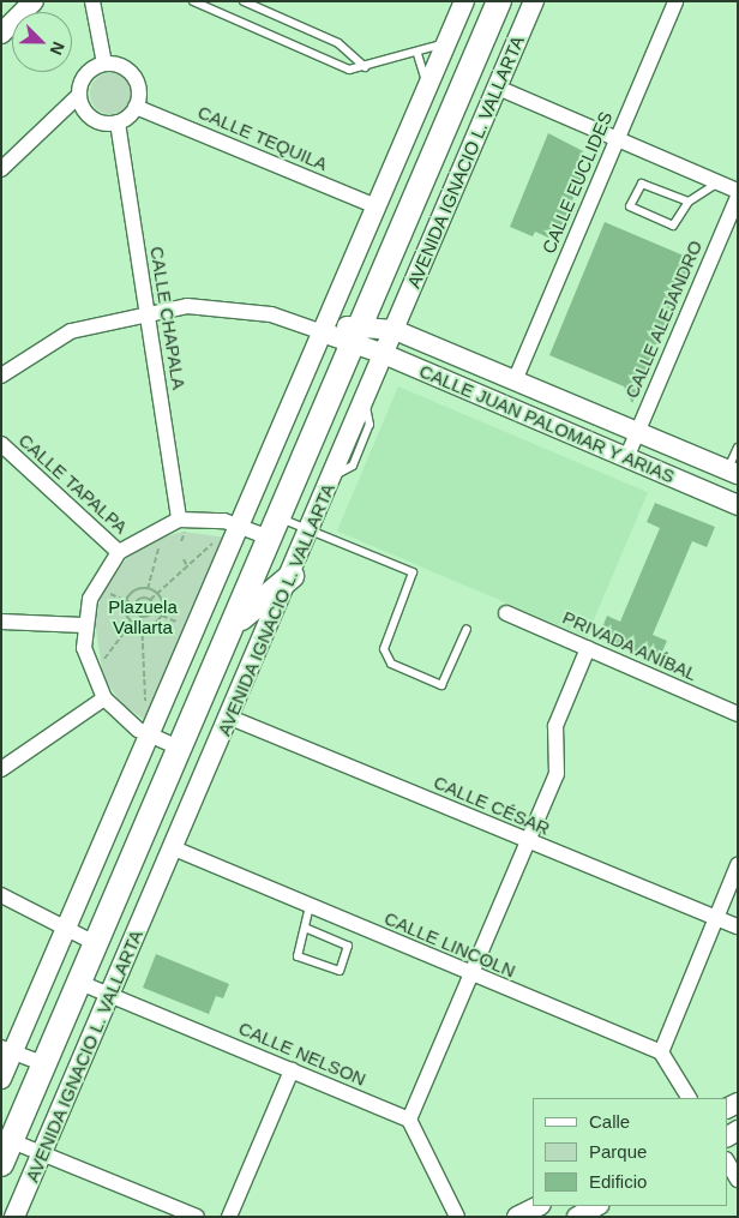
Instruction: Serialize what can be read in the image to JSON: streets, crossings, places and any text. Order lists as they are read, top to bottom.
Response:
{
  "streets": {
    "main road": ["AVENIDA IGNACIO L. VALLARTA"],
    "street": [
      "CALLE TEQUILA",
      "CALLE EUCLIDES",
      "CALLE CHAPALA",
      "CALLE ALEJANDRO",
      "CALLE JUAN PALOMAR Y ARIAS",
      "CALLE TAPALPA",
      "PRIVADA ANÍBAL",
      "CALLE CÉSAR",
      "CALLE LINCOLN",
      "CALLE NELSON"
    ]
  },
  "crossings": [
    ["CALLE TEQUILA", "CALLE CHAPALA"],
    ["AVENIDA IGNACIO L. VALLARTA", "CALLE JUAN PALOMAR Y ARIAS"],
    ["AVENIDA IGNACIO L. VALLARTA", "CALLE CÉSAR"],
    ["AVENIDA IGNACIO L. VALLARTA", "CALLE LINCOLN"],
    ["AVENIDA IGNACIO L. VALLARTA", "CALLE NELSON"],
    ["CALLE EUCLIDES", "CALLE JUAN PALOMAR Y ARIAS"],
    ["CALLE ALEJANDRO", "CALLE JUAN PALOMAR Y ARIAS"]
  ],
  "parks": ["Plazuela Vallarta"],
  "legend": ["Calle", "Parque", "Edificio"],
  "north": "bottom right"
}
